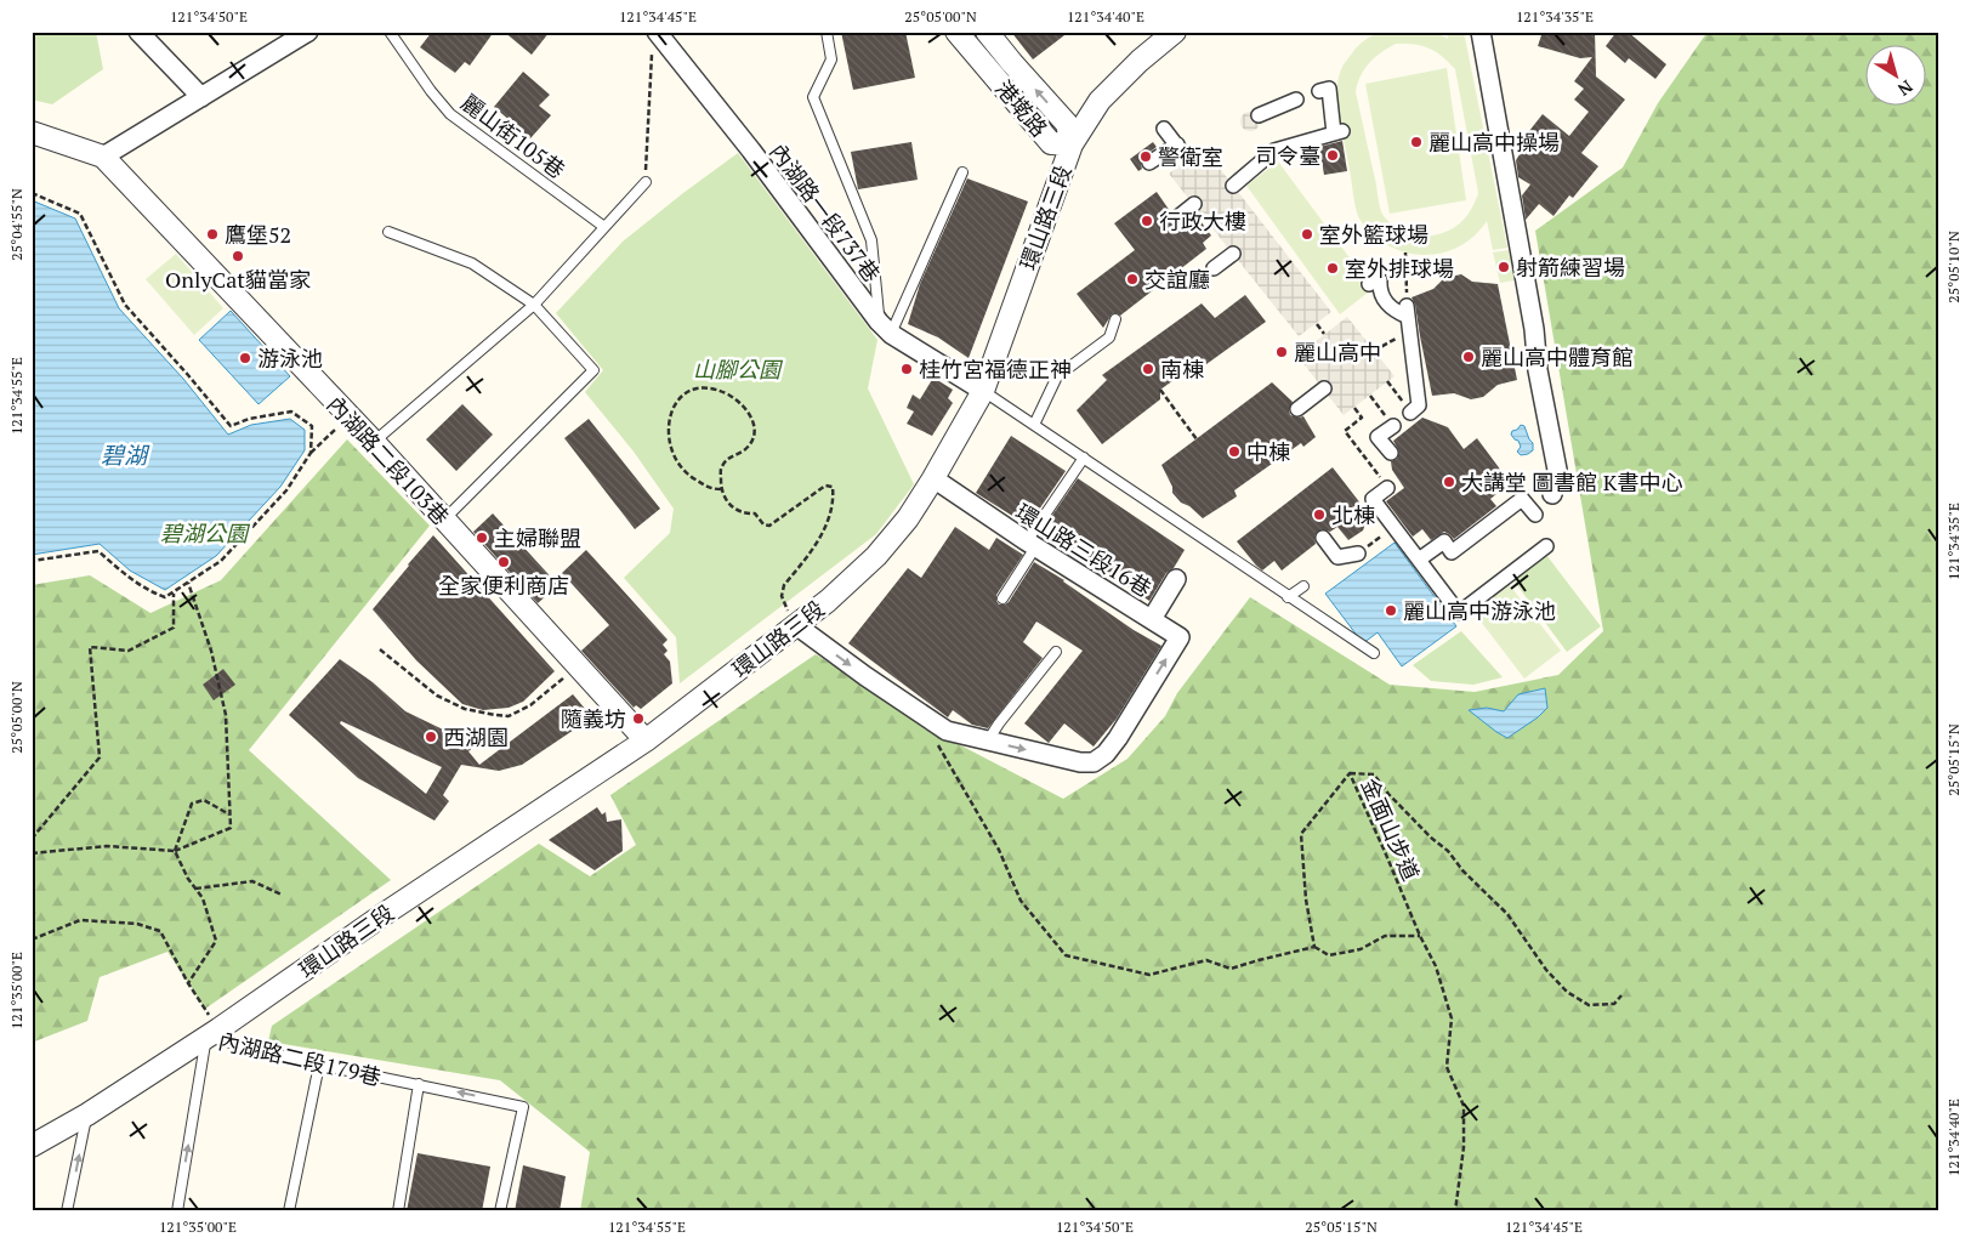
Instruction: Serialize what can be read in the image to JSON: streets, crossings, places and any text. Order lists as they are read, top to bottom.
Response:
{
  "streets": {
    "street": [
      "港墘路",
      "內湖路一段737巷",
      "環山路三段",
      "內湖路二段103巷",
      "環山路三段16巷",
      "內湖路二段179巷"
    ],
    "lane": ["麗山街105巷"],
    "path": ["金面山步道"]
  },
  "crossings": [
    ["港墘路", "環山路三段"],
    ["內湖路一段737巷", "環山路三段"],
    ["環山路三段", "內湖路二段103巷"],
    ["環山路三段", "環山路三段16巷"],
    ["環山路三段", "內湖路二段179巷"]
  ],
  "water": ["碧湖"],
  "parks": ["山腳公園", "碧湖公園"],
  "places": [
    "麗山高中操場",
    "司令臺",
    "警衛室",
    "行政大樓",
    "鷹堡52",
    "室外籃球場",
    "OnlyCat貓當家",
    "射箭練習場",
    "室外排球場",
    "交誼廳",
    "麗山高中",
    "麗山高中體育館",
    "游泳池",
    "桂竹宮福德正神",
    "南棟",
    "中棟",
    "大講堂 圖書館 K書中心",
    "北棟",
    "主婦聯盟",
    "全家便利商店",
    "麗山高中游泳池",
    "隨義坊",
    "西湖園"
  ],
  "north": "bottom right",
  "coordinates": [
    "121°34'50\"E",
    "121°34'45\"E",
    "25°05'00\"N",
    "121°34'40\"E",
    "121°34'35\"E",
    "25°04'55\"N",
    "25°05'10\"N",
    "121°34'55\"E",
    "25°05'15\"N",
    "121°35'00\"E"
  ]
}
